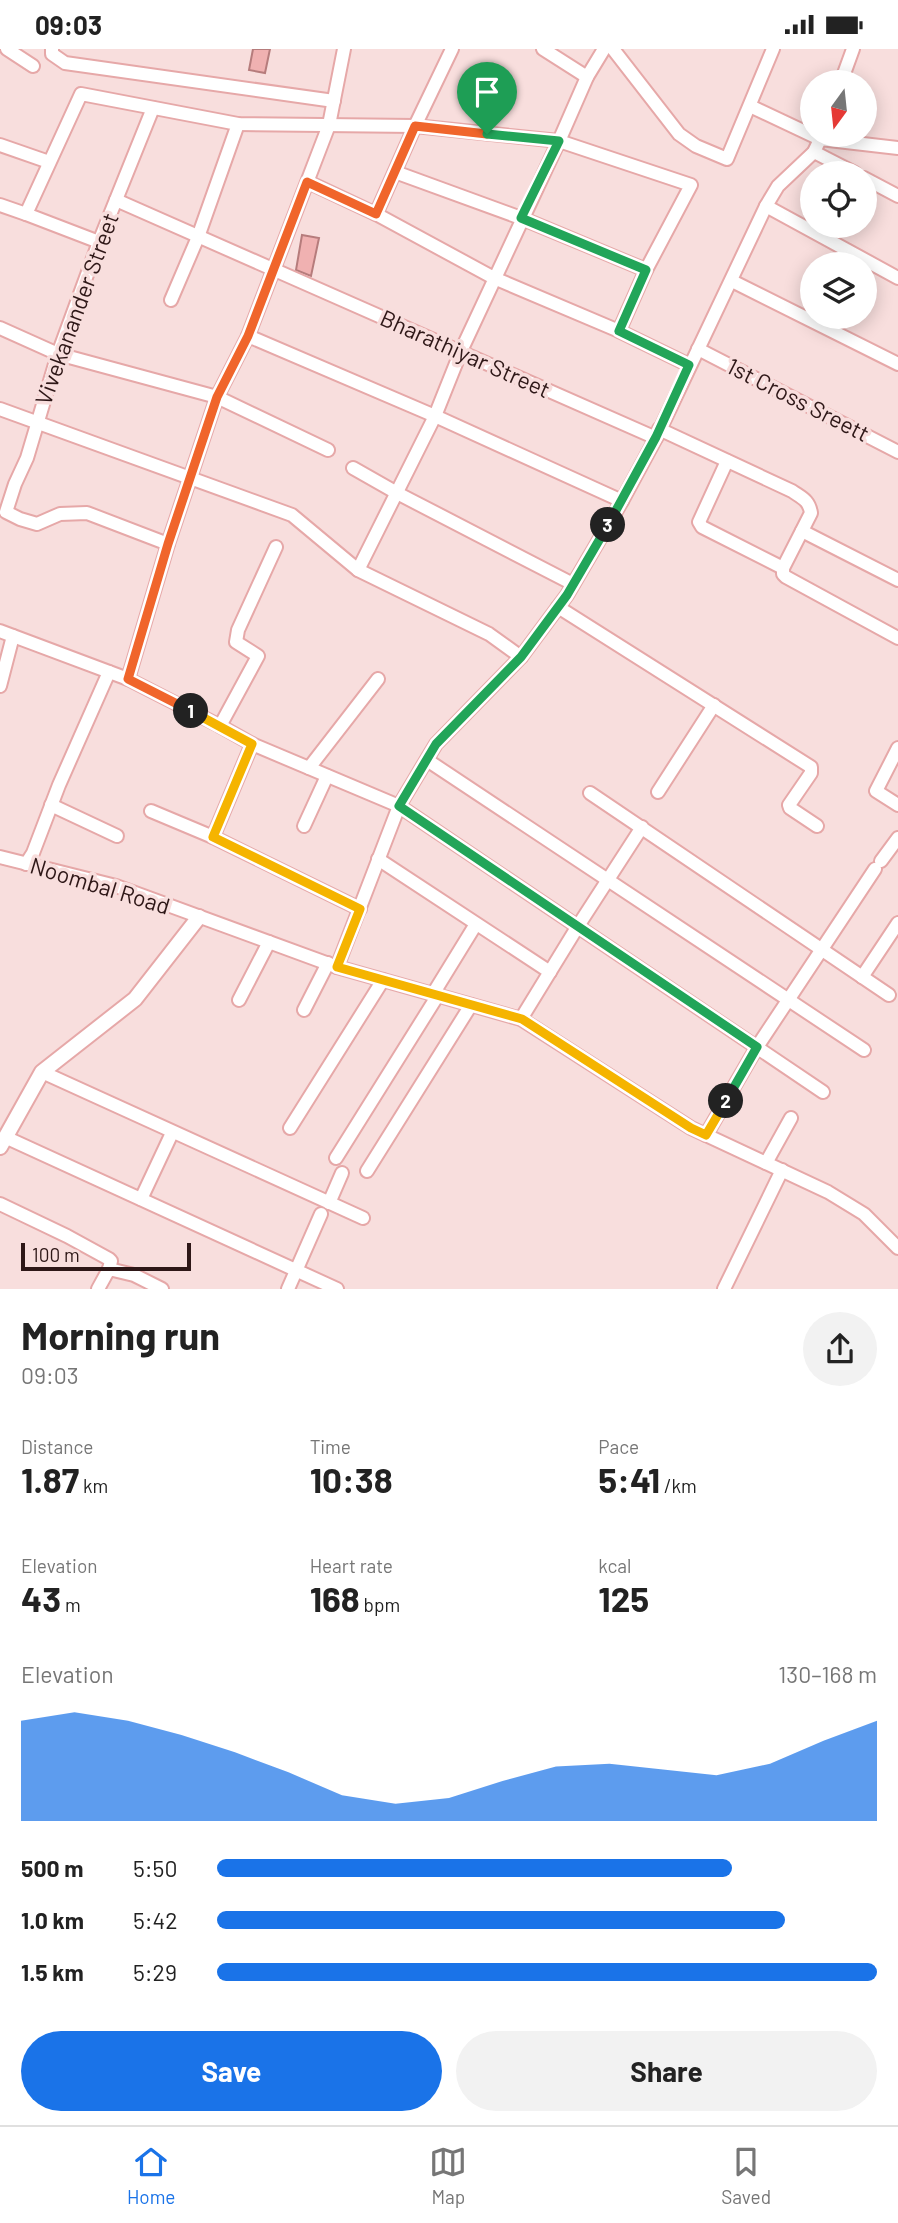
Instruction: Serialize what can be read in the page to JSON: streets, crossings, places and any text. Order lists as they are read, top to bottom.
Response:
{
  "streets": {
    "street": [
      "Vivekanander Street",
      "Bharathiyar Street",
      "1st Cross Sreett",
      "Noombal Road"
    ]
  },
  "crossings": [
    ["Vivekanander Street", "Bharathiyar Street"]
  ],
  "scale_bar": "100 m",
  "north": "bottom",
  "page": {
    "status": "09:03",
    "pins": ["3", "1", "2"],
    "scale": "100 m",
    "heading": ["Morning run", "09:03"],
    "stats": [
      ["Distance", "1.87 km"],
      ["Time", "10:38"],
      ["Pace", "5:41 /km"],
      ["Elevation", "43 m"],
      ["Heart rate", "168 bpm"],
      ["kcal", "125"]
    ],
    "chart": ["Elevation", "130–168 m"],
    "list": [
      {
        "name": "500 m",
        "note": "5:50"
      },
      {
        "name": "1.0 km",
        "note": "5:42"
      },
      {
        "name": "1.5 km",
        "note": "5:29"
      }
    ],
    "buttons": ["Save", "Share"],
    "tabs": ["Home", "Map", "Saved"]
  }
}
